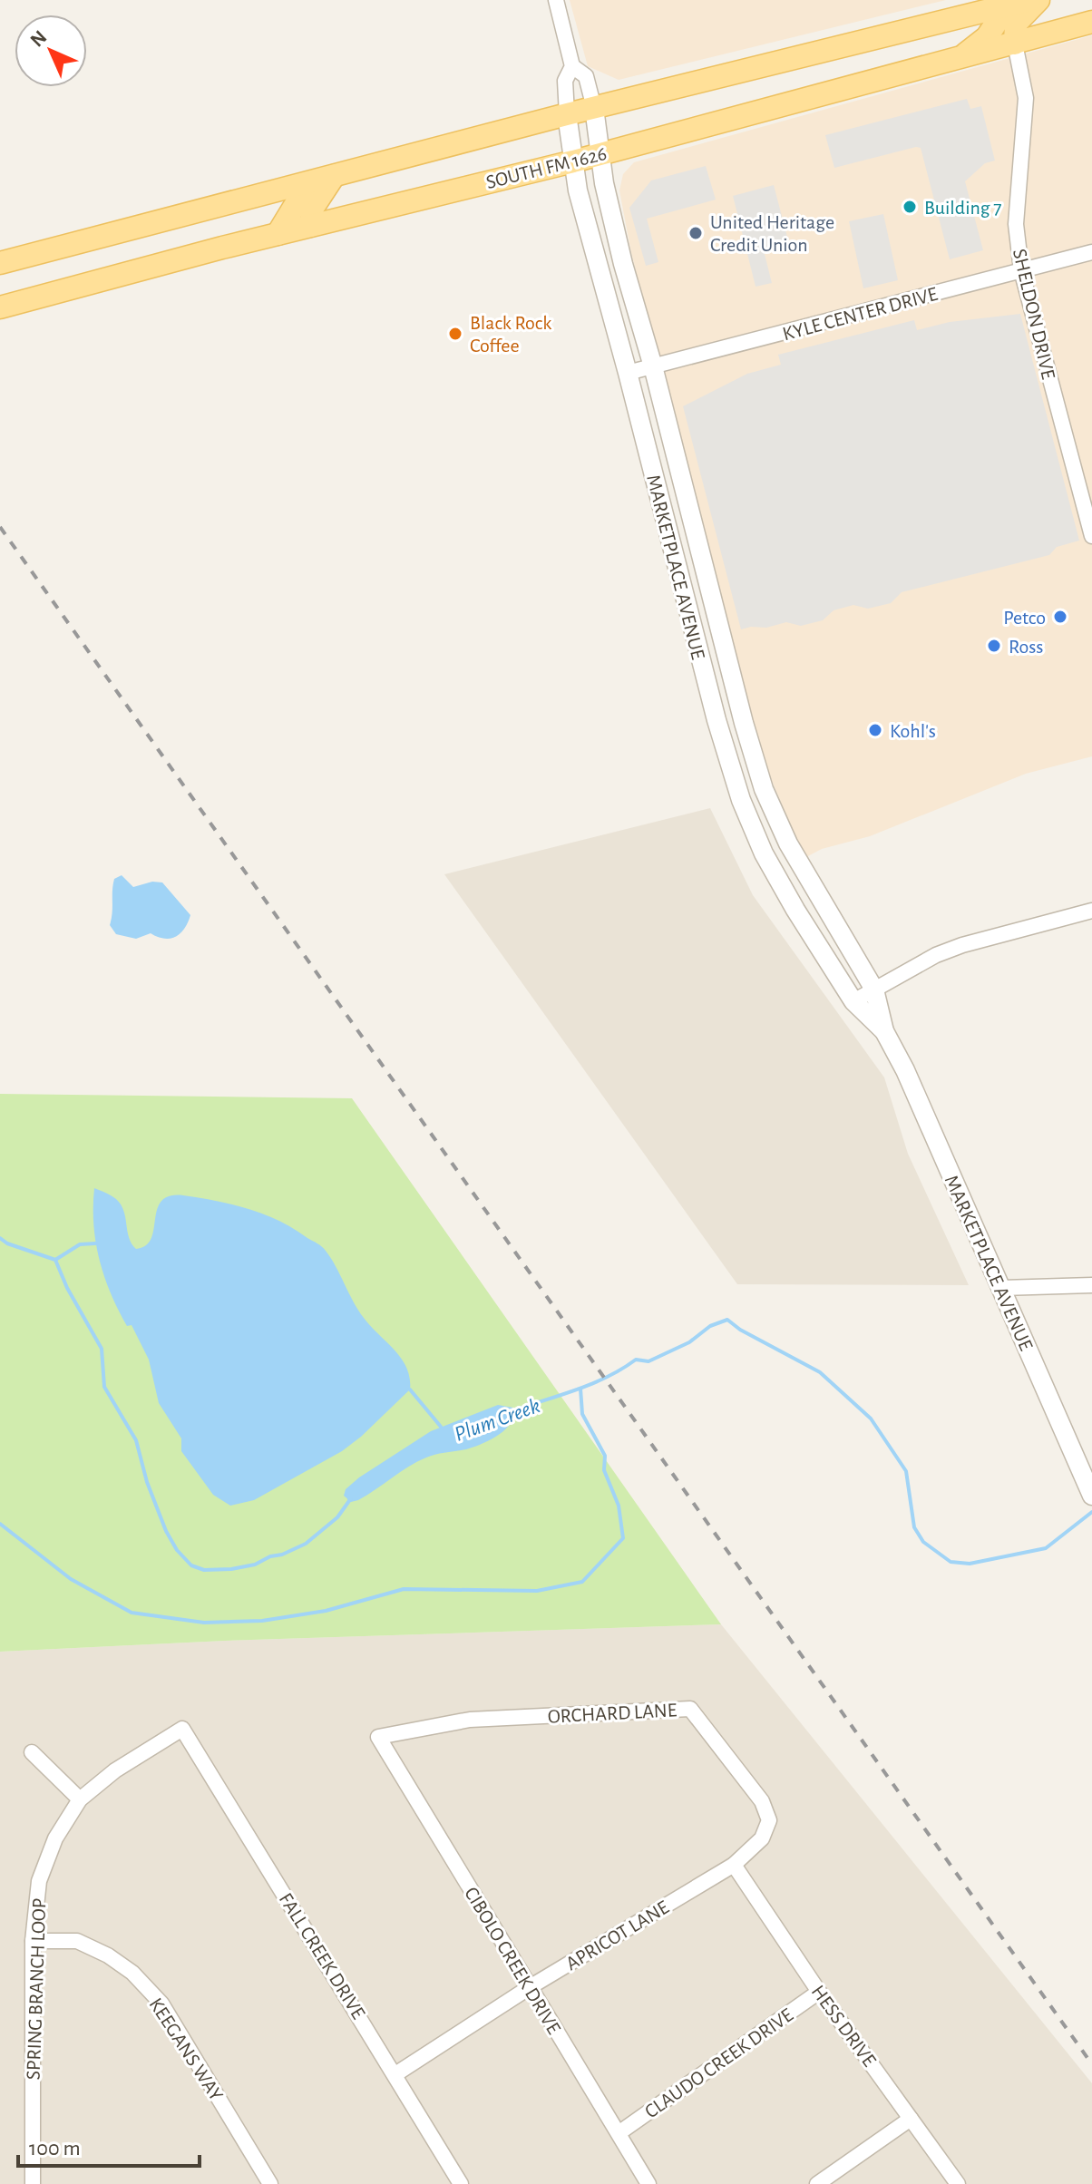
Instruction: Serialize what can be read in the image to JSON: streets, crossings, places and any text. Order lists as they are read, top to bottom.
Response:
{
  "streets": {
    "main road": ["SOUTH FM 1626"],
    "street": [
      "KYLE CENTER DRIVE",
      "SHELDON DRIVE",
      "MARKETPLACE AVENUE",
      "ORCHARD LANE",
      "APRICOT LANE",
      "FALL CREEK DRIVE",
      "CIBOLO CREEK DRIVE",
      "SPRING BRANCH LOOP",
      "HESS DRIVE",
      "KEEGANS WAY",
      "CLAUDO CREEK DRIVE"
    ]
  },
  "crossings": [
    ["SOUTH FM 1626", "SHELDON DRIVE"],
    ["SOUTH FM 1626", "MARKETPLACE AVENUE"],
    ["KYLE CENTER DRIVE", "SHELDON DRIVE"],
    ["KYLE CENTER DRIVE", "MARKETPLACE AVENUE"],
    ["ORCHARD LANE", "APRICOT LANE"],
    ["ORCHARD LANE", "CIBOLO CREEK DRIVE"],
    ["APRICOT LANE", "FALL CREEK DRIVE"],
    ["APRICOT LANE", "CIBOLO CREEK DRIVE"],
    ["APRICOT LANE", "HESS DRIVE"],
    ["FALL CREEK DRIVE", "SPRING BRANCH LOOP"],
    ["CIBOLO CREEK DRIVE", "CLAUDO CREEK DRIVE"],
    ["SPRING BRANCH LOOP", "KEEGANS WAY"],
    ["HESS DRIVE", "CLAUDO CREEK DRIVE"]
  ],
  "water": ["Plum Creek"],
  "places": [
    "Building 7",
    "United Heritage Credit Union",
    "Black Rock Coffee",
    "Petco",
    "Ross",
    "Kohl's"
  ],
  "scale_bar": "100 m",
  "north": "top left"
}
